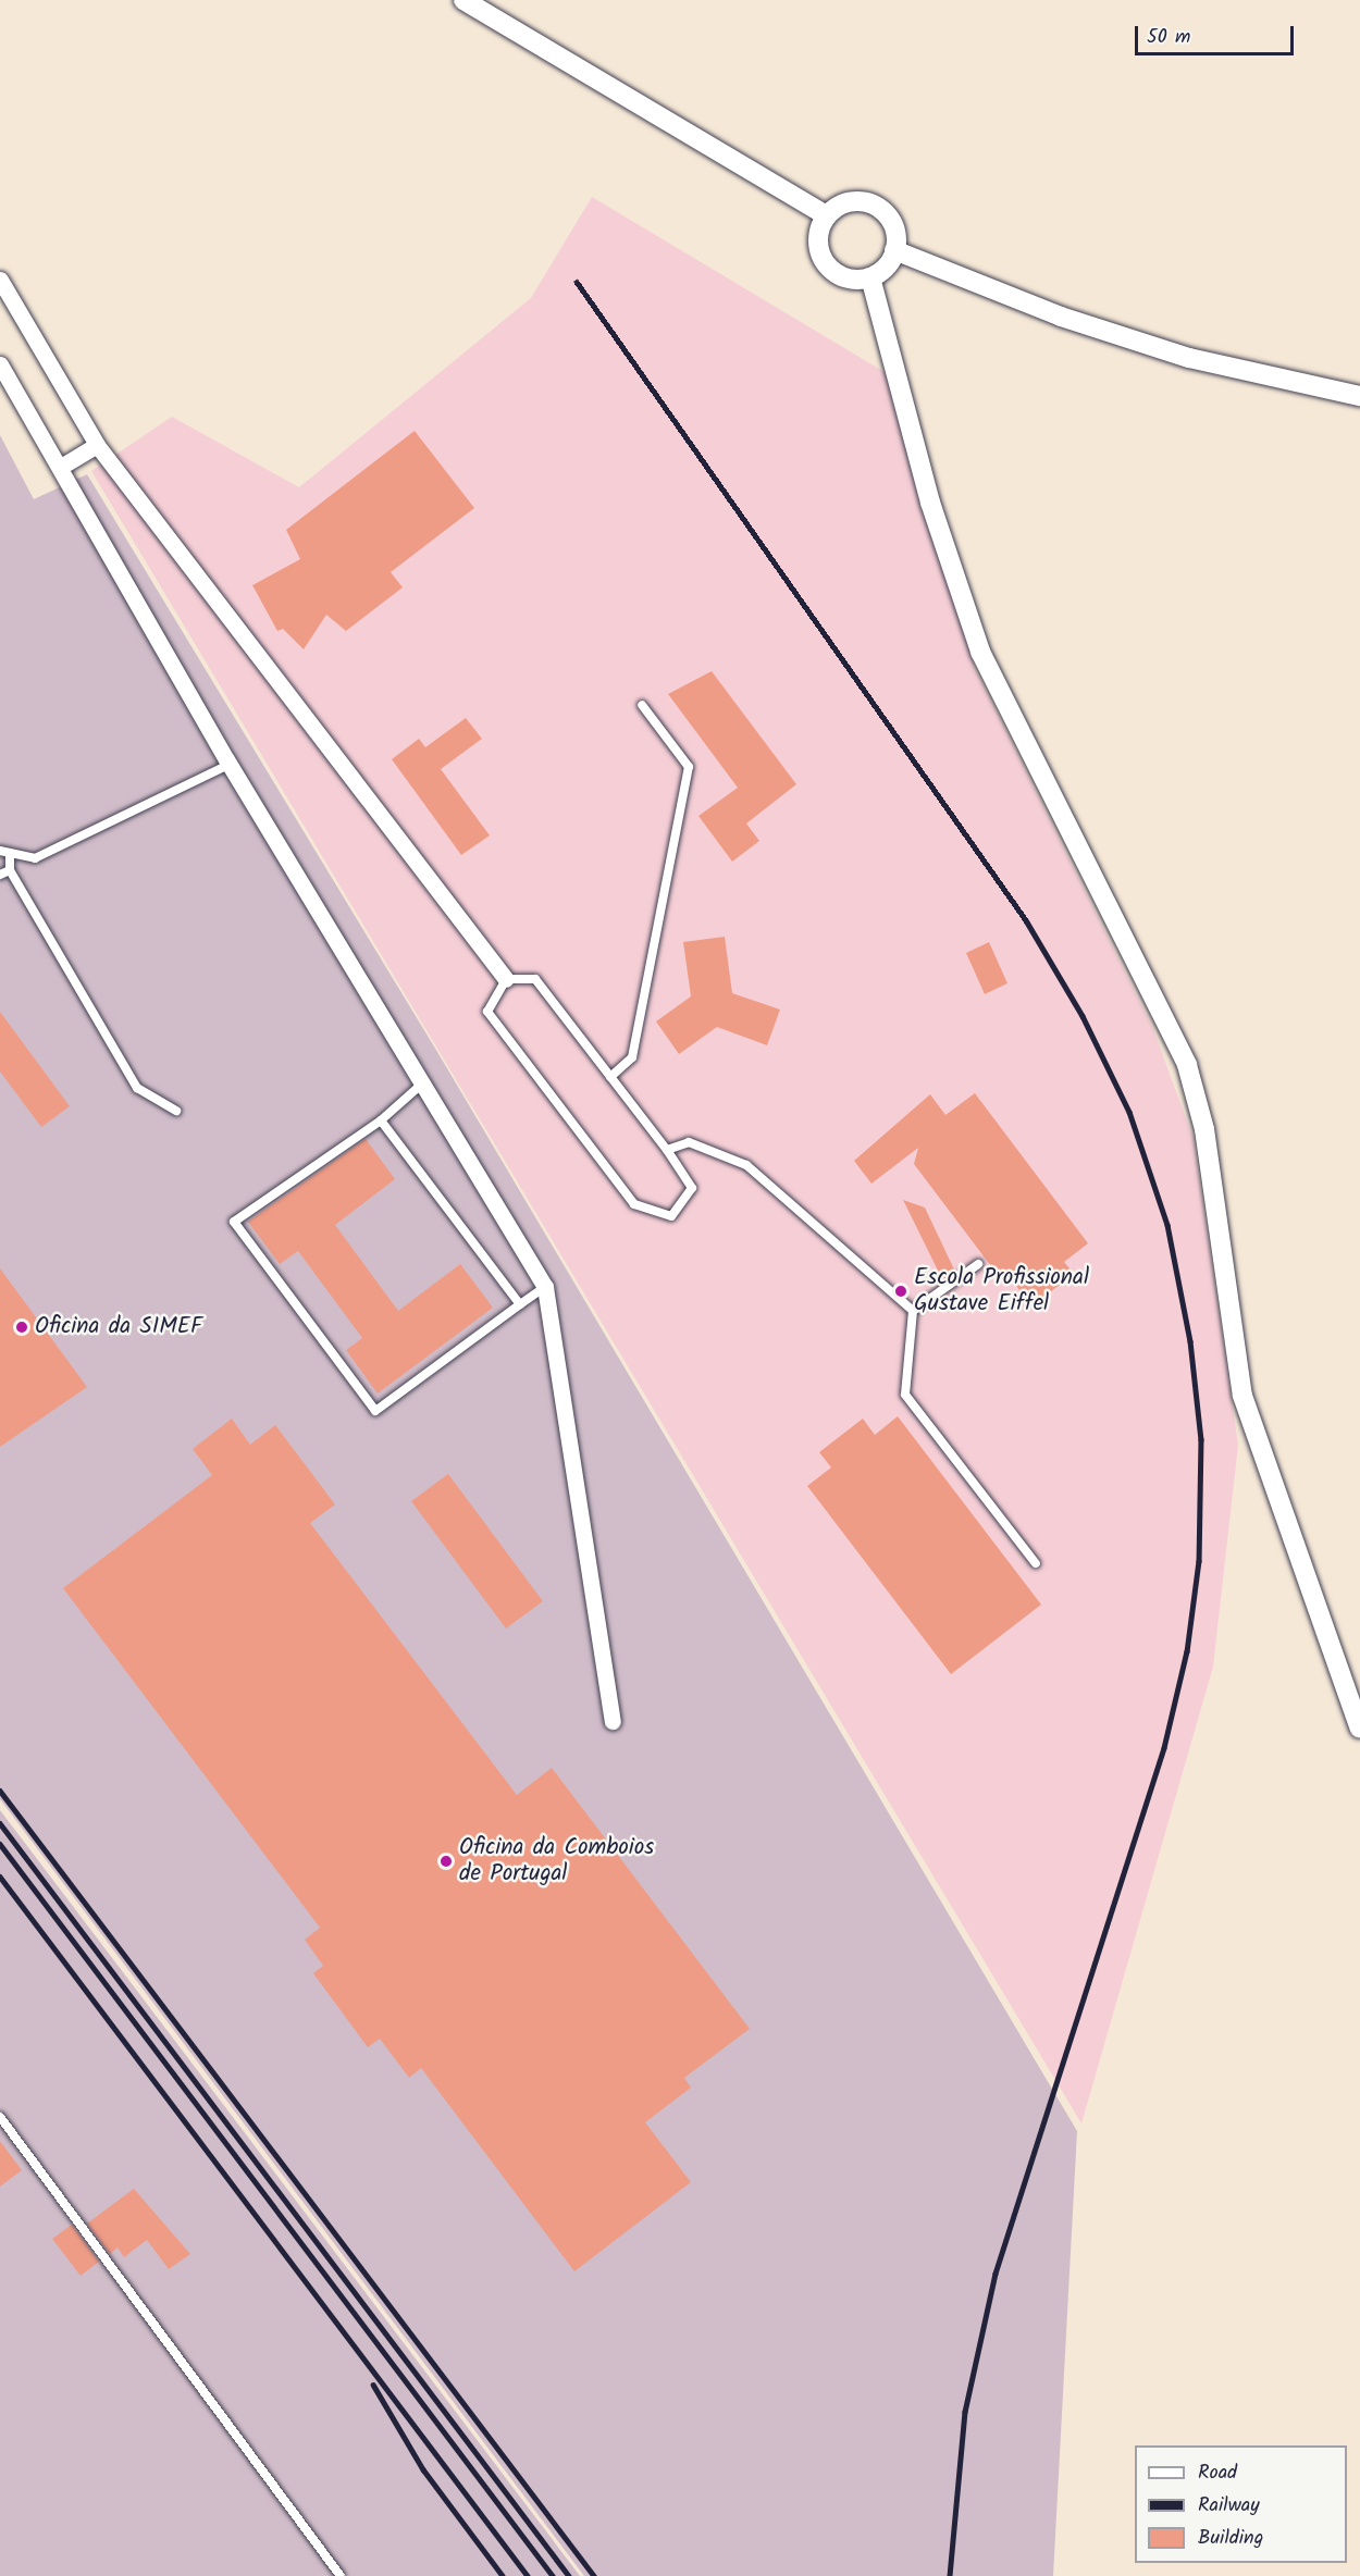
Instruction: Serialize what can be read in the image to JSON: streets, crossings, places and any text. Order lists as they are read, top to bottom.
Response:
{
  "places": ["Escola Profissional Gustave Eiffel", "Oficina da SIMEF", "Oficina da Comboios de Portugal"],
  "legend": ["Road", "Railway", "Building"],
  "scale_bar": "50 m"
}
